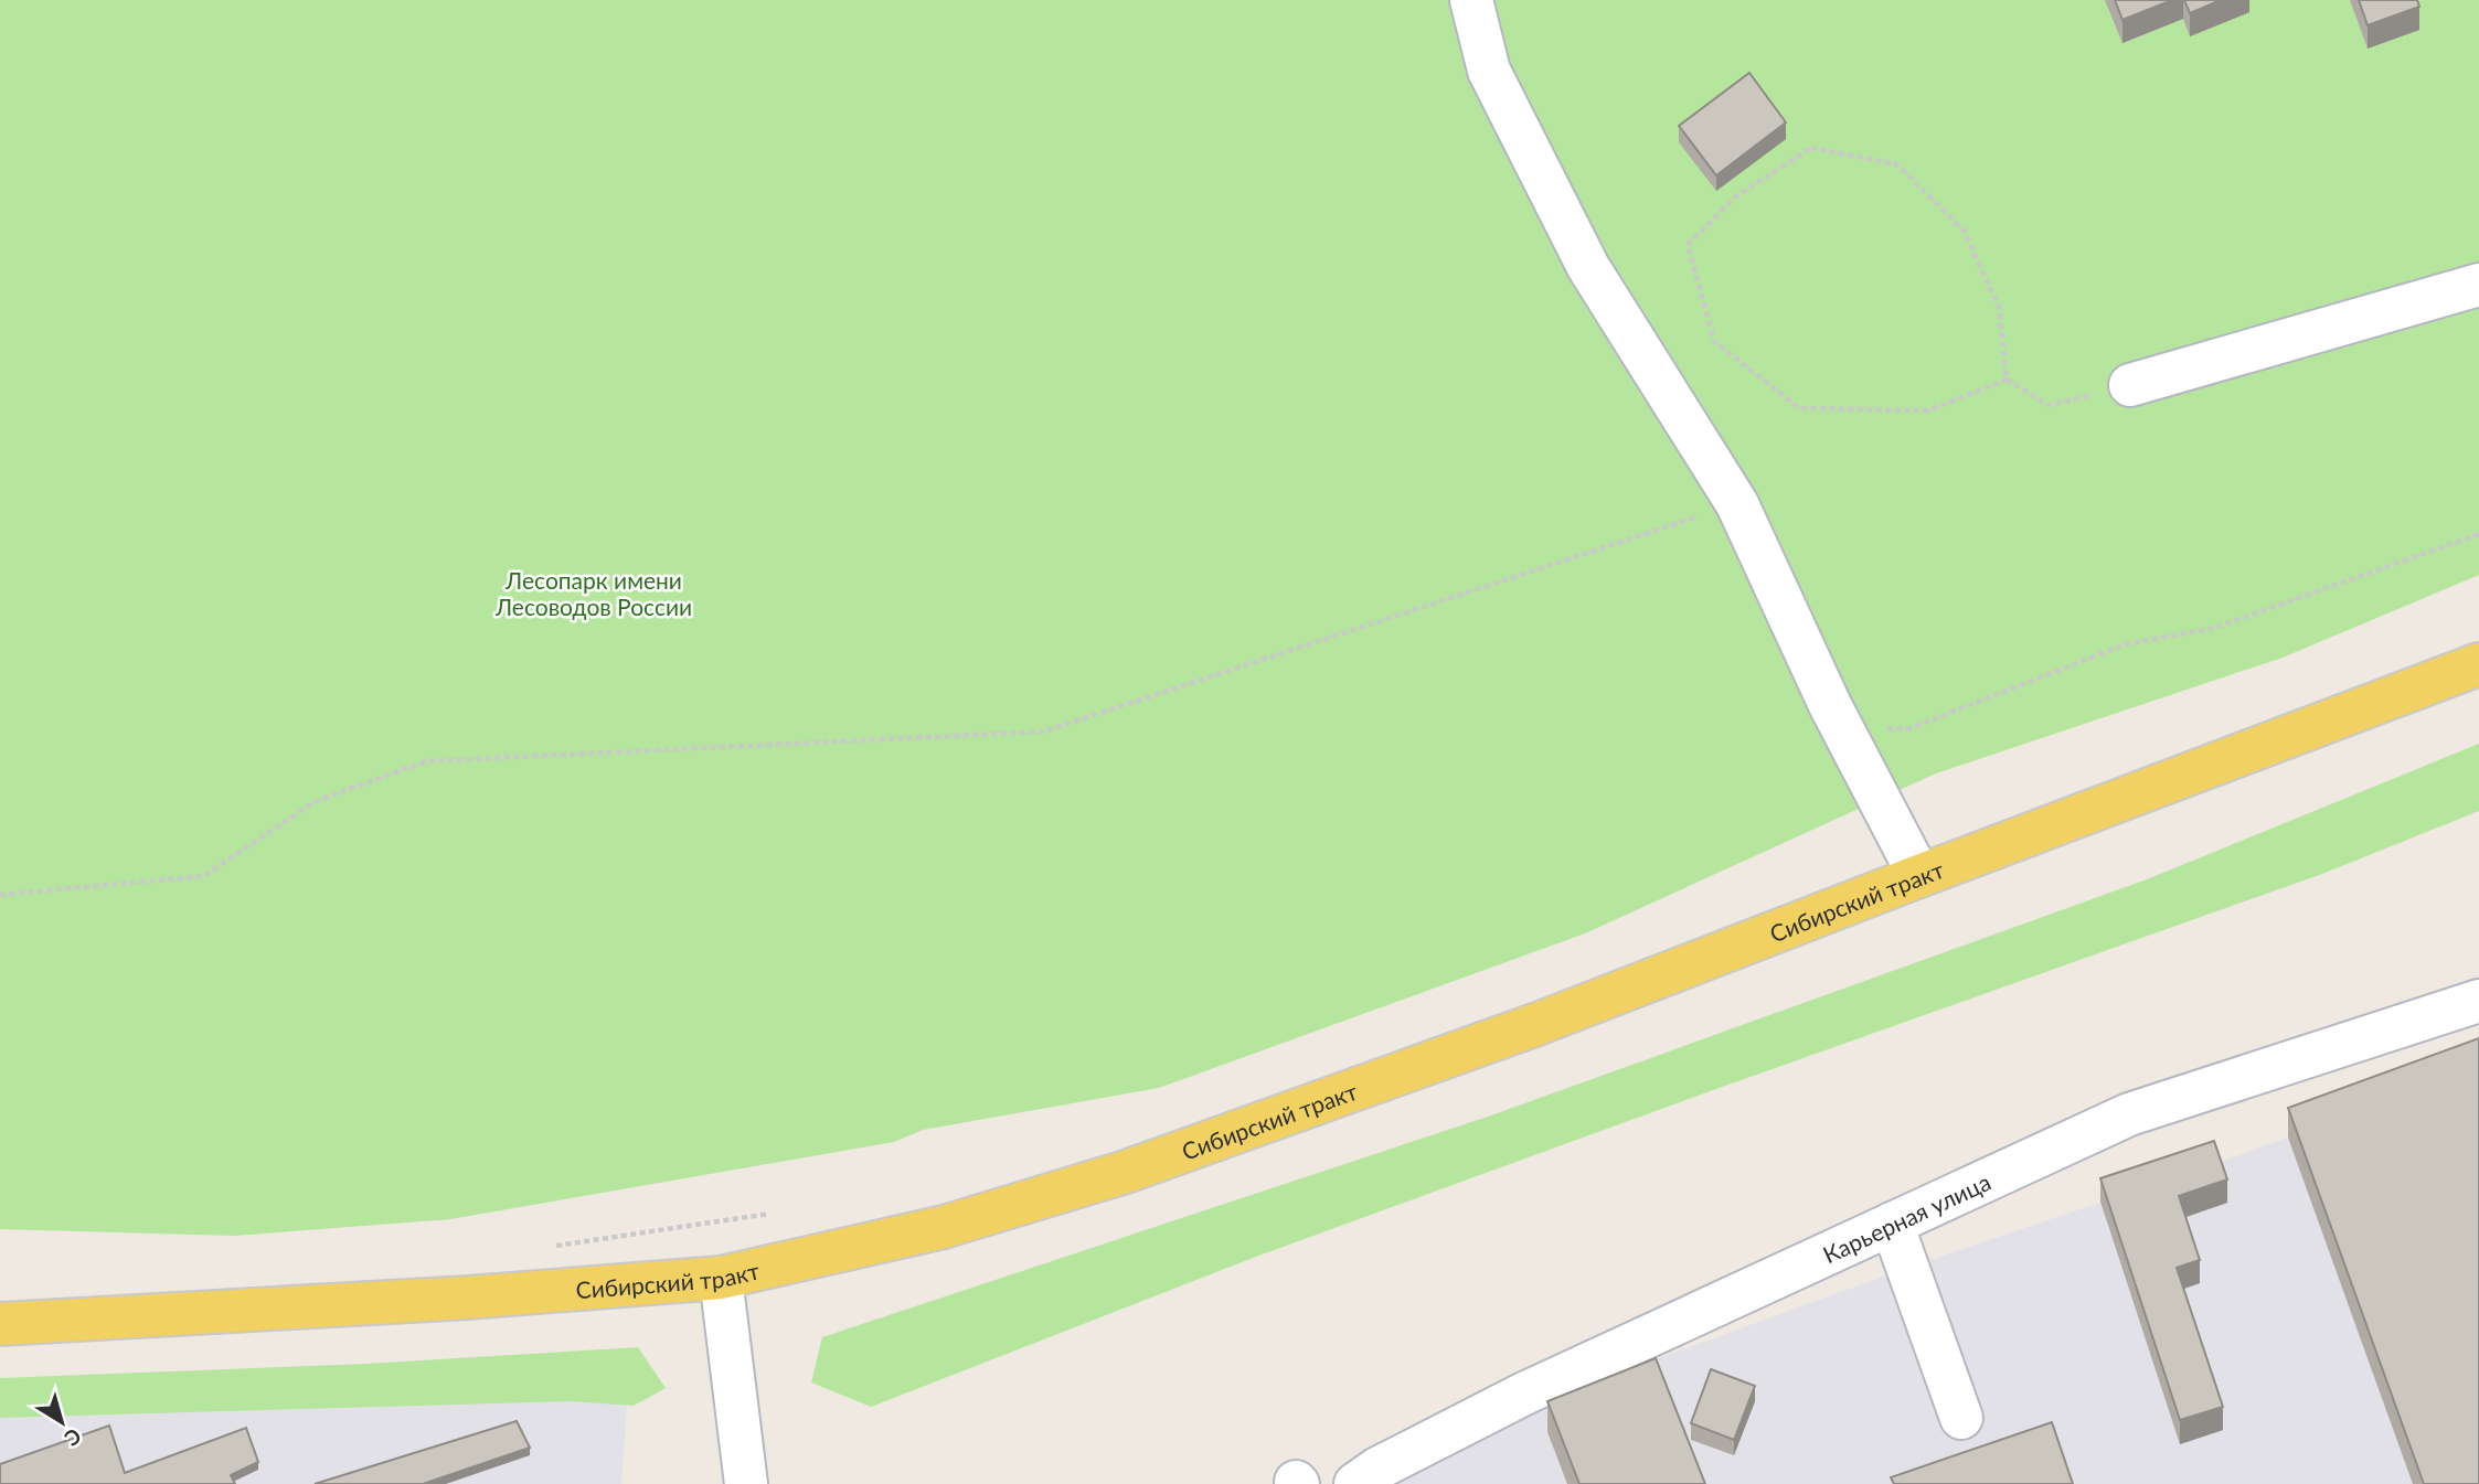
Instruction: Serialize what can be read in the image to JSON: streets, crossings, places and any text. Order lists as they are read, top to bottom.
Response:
{
  "streets": {
    "main road": ["Сибирский тракт"],
    "street": ["Карьерная улица"]
  },
  "parks": ["Лесопарк имени Лесоводов России"],
  "north": "bottom right"
}
